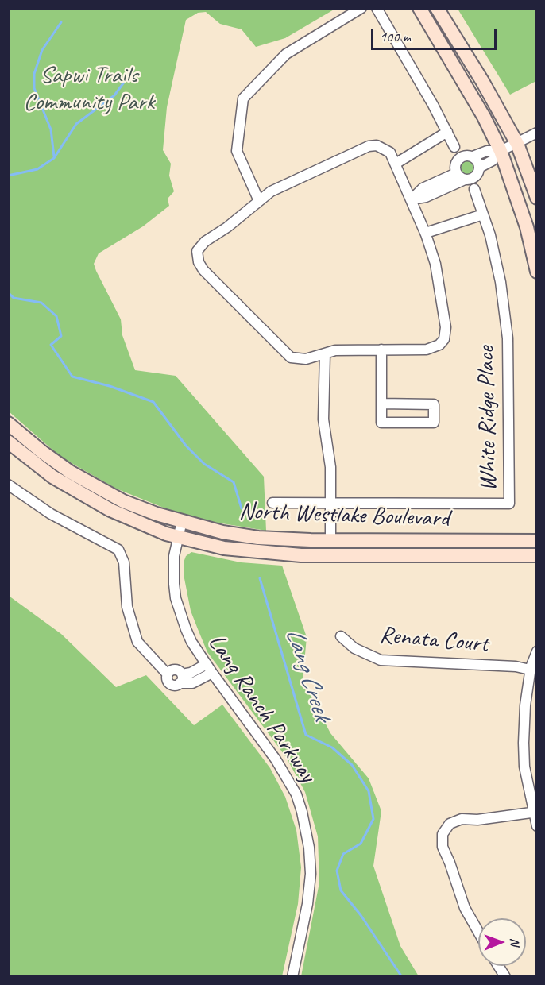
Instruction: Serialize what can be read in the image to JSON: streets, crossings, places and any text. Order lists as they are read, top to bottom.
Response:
{
  "streets": {
    "main road": ["North Westlake Boulevard"],
    "street": ["White Ridge Place", "Renata Court", "Lang Ranch Parkway"]
  },
  "crossings": [
    ["North Westlake Boulevard", "Lang Ranch Parkway"]
  ],
  "water": ["Lang Creek"],
  "parks": ["Sapwi Trails Community Park"],
  "scale_bar": "100 m",
  "north": "right"
}
